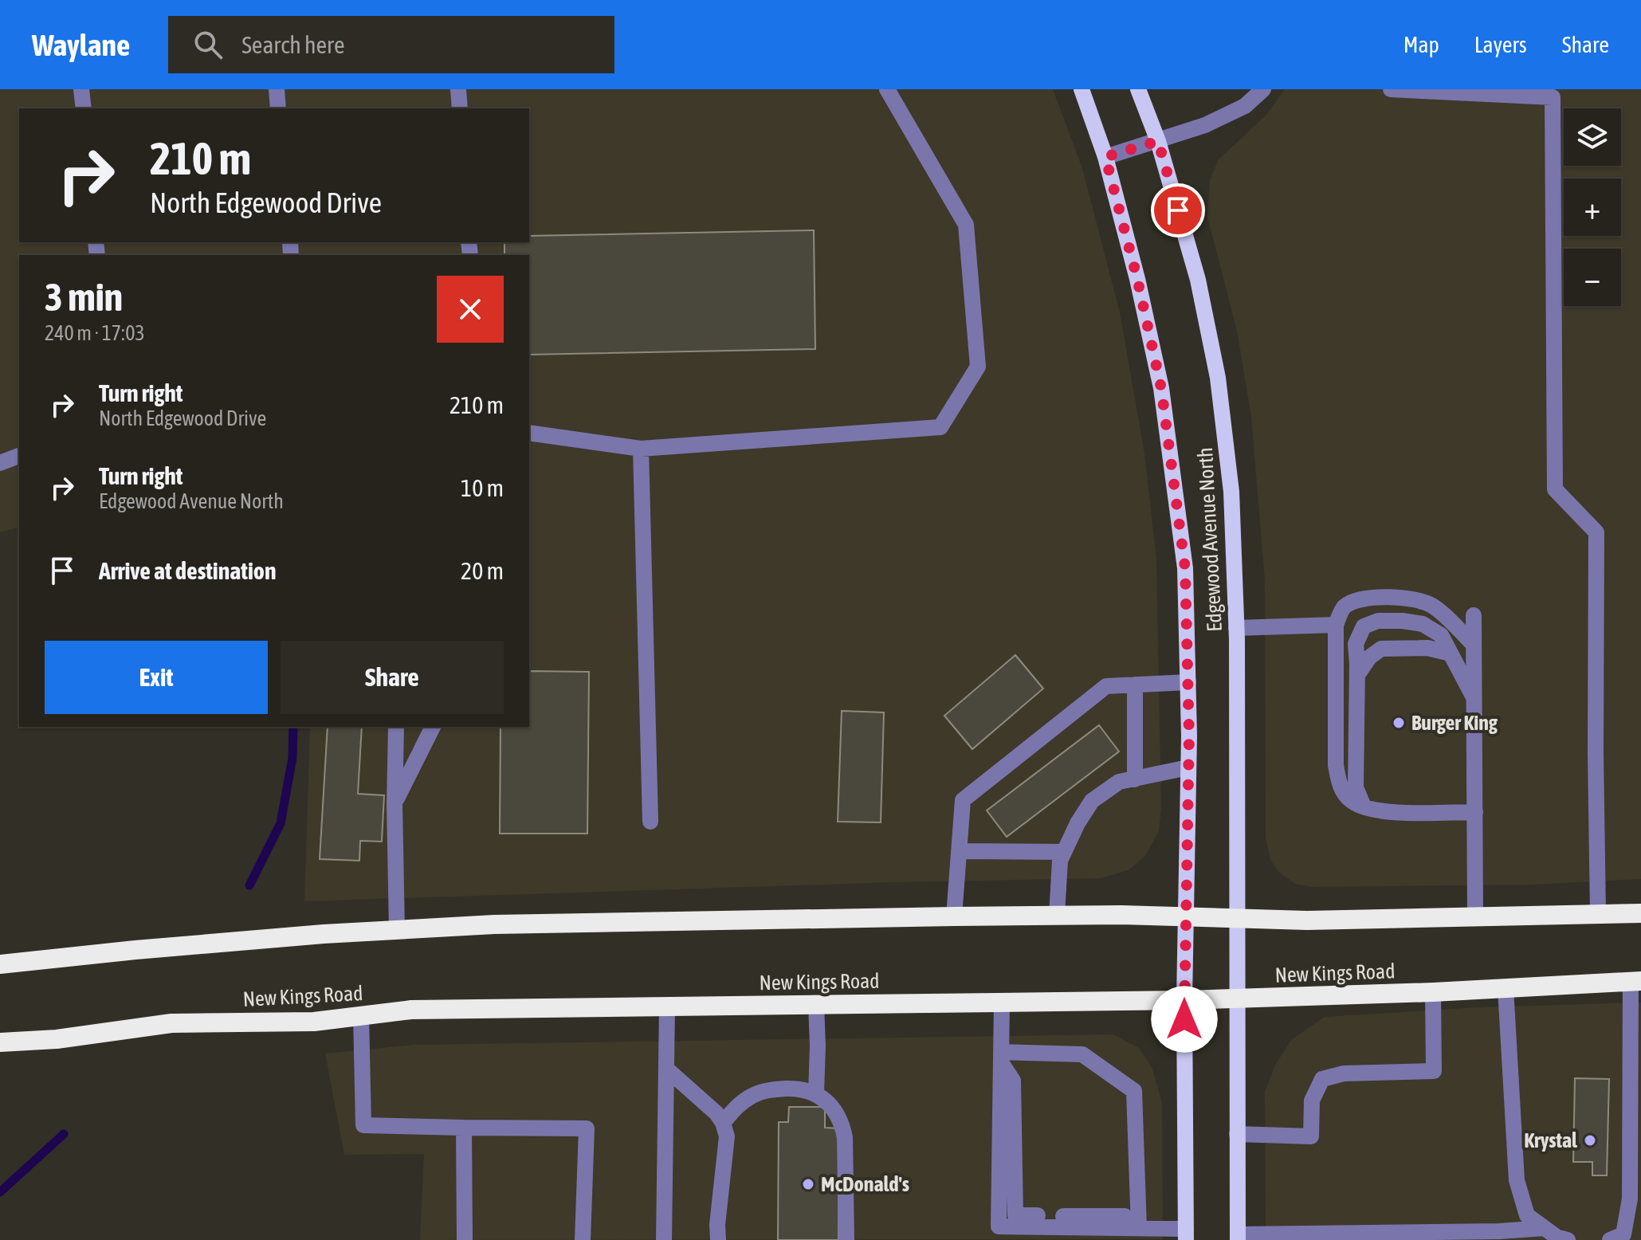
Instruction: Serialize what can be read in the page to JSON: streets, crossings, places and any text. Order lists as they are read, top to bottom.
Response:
{
  "streets": {
    "highway": ["New Kings Road"],
    "main road": ["Edgewood Avenue North"]
  },
  "crossings": [
    ["Edgewood Avenue North", "New Kings Road"]
  ],
  "places": ["Burger King", "Krystal", "McDonald's"],
  "page": {
    "header": "Waylane",
    "search": "Search here",
    "nav": ["Map", "Layers", "Share"],
    "map_buttons": ["+", "−"],
    "turn": ["210 m", "North Edgewood Drive"],
    "heading": ["3 min", "240 m · 17:03"],
    "list": [
      {
        "name": "Turn right",
        "note": "North Edgewood Drive",
        "value": "210 m"
      },
      {
        "name": "Turn right",
        "note": "Edgewood Avenue North",
        "value": "10 m"
      },
      {
        "name": "Arrive at destination",
        "value": "20 m"
      }
    ],
    "buttons": ["Exit", "Share"]
  }
}
